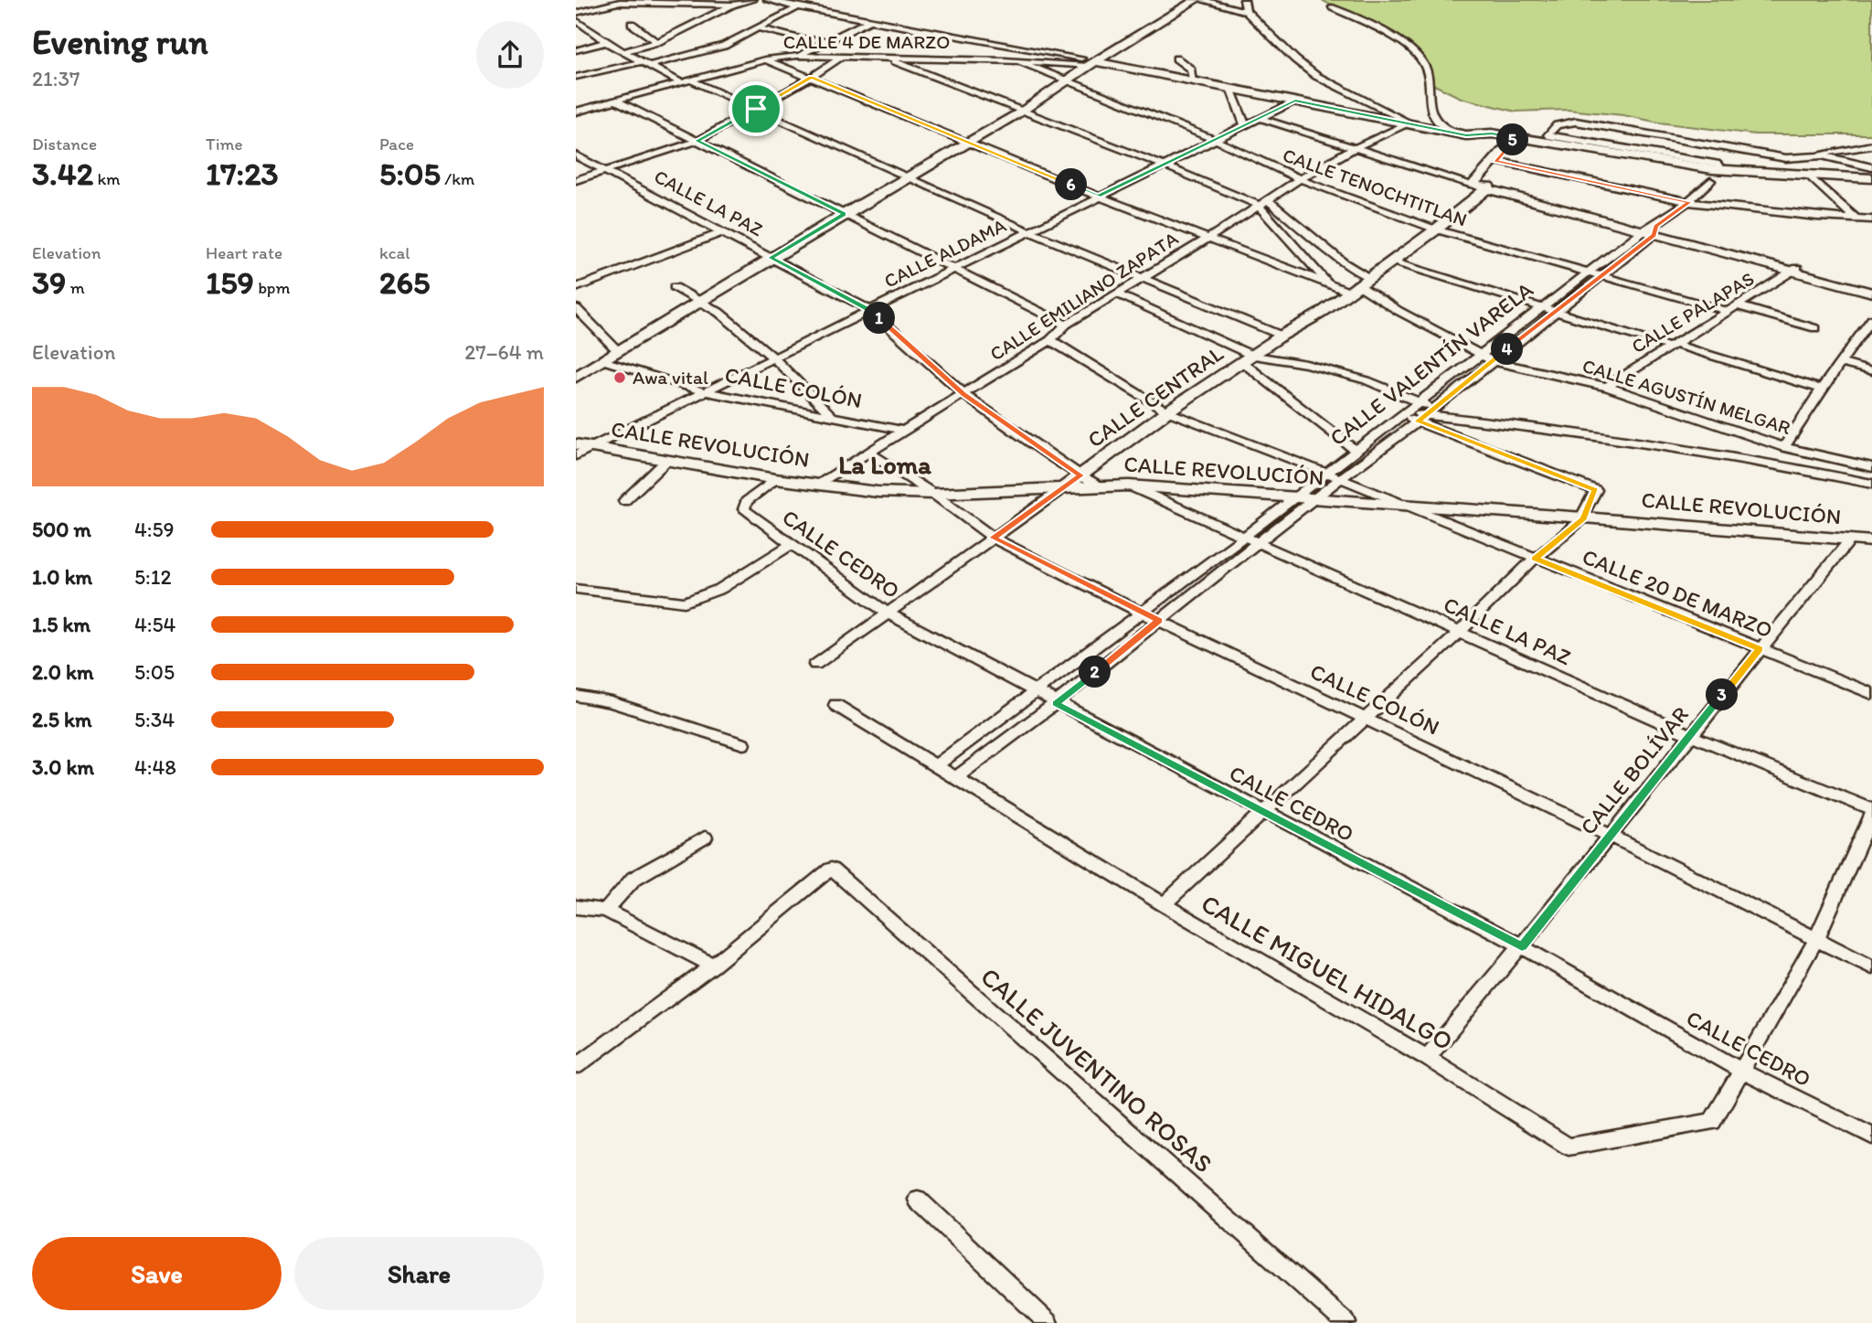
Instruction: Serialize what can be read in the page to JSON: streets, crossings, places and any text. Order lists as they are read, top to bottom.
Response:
{
  "streets": {
    "street": [
      "CALLE 4 DE MARZO",
      "CALLE TENOCHTITLAN",
      "CALLE LA PAZ",
      "CALLE ALDAMA",
      "CALLE EMILIANO ZAPATA",
      "CALLE PALAPAS",
      "CALLE VALENTÍN VARELA",
      "CALLE COLÓN",
      "CALLE CENTRAL",
      "CALLE AGUSTÍN MELGAR",
      "CALLE REVOLUCIÓN",
      "CALLE CEDRO",
      "CALLE 20 DE MARZO",
      "CALLE BOLÍVAR",
      "CALLE MIGUEL HIDALGO",
      "CALLE JUVENTINO ROSAS"
    ]
  },
  "crossings": [
    ["CALLE 4 DE MARZO", "CALLE TENOCHTITLAN"],
    ["CALLE TENOCHTITLAN", "CALLE ALDAMA"],
    ["CALLE TENOCHTITLAN", "CALLE EMILIANO ZAPATA"],
    ["CALLE TENOCHTITLAN", "CALLE PALAPAS"],
    ["CALLE TENOCHTITLAN", "CALLE VALENTÍN VARELA"],
    ["CALLE TENOCHTITLAN", "CALLE CENTRAL"],
    ["CALLE LA PAZ", "CALLE ALDAMA"],
    ["CALLE LA PAZ", "CALLE EMILIANO ZAPATA"],
    ["CALLE LA PAZ", "CALLE VALENTÍN VARELA"],
    ["CALLE LA PAZ", "CALLE CENTRAL"],
    ["CALLE LA PAZ", "CALLE REVOLUCIÓN"],
    ["CALLE LA PAZ", "CALLE BOLÍVAR"],
    ["CALLE ALDAMA", "CALLE COLÓN"],
    ["CALLE ALDAMA", "CALLE REVOLUCIÓN"],
    ["CALLE EMILIANO ZAPATA", "CALLE COLÓN"],
    ["CALLE EMILIANO ZAPATA", "CALLE REVOLUCIÓN"],
    ["CALLE EMILIANO ZAPATA", "CALLE 20 DE MARZO"],
    ["CALLE PALAPAS", "CALLE AGUSTÍN MELGAR"],
    ["CALLE VALENTÍN VARELA", "CALLE COLÓN"],
    ["CALLE VALENTÍN VARELA", "CALLE AGUSTÍN MELGAR"],
    ["CALLE VALENTÍN VARELA", "CALLE REVOLUCIÓN"],
    ["CALLE VALENTÍN VARELA", "CALLE CEDRO"],
    ["CALLE VALENTÍN VARELA", "CALLE 20 DE MARZO"],
    ["CALLE VALENTÍN VARELA", "CALLE MIGUEL HIDALGO"],
    ["CALLE COLÓN", "CALLE CENTRAL"],
    ["CALLE COLÓN", "CALLE REVOLUCIÓN"],
    ["CALLE COLÓN", "CALLE BOLÍVAR"],
    ["CALLE CENTRAL", "CALLE AGUSTÍN MELGAR"],
    ["CALLE CENTRAL", "CALLE REVOLUCIÓN"],
    ["CALLE CENTRAL", "CALLE CEDRO"],
    ["CALLE CENTRAL", "CALLE 20 DE MARZO"],
    ["CALLE REVOLUCIÓN", "CALLE CEDRO"],
    ["CALLE REVOLUCIÓN", "CALLE 20 DE MARZO"],
    ["CALLE REVOLUCIÓN", "CALLE BOLÍVAR"],
    ["CALLE CEDRO", "CALLE BOLÍVAR"],
    ["CALLE CEDRO", "CALLE MIGUEL HIDALGO"],
    ["CALLE 20 DE MARZO", "CALLE BOLÍVAR"],
    ["CALLE BOLÍVAR", "CALLE MIGUEL HIDALGO"]
  ],
  "districts": ["La Loma"],
  "places": ["Awa vital"],
  "page": {
    "heading": ["Evening run", "21:37"],
    "stats": [
      ["Distance", "3.42 km"],
      ["Time", "17:23"],
      ["Pace", "5:05 /km"],
      ["Elevation", "39 m"],
      ["Heart rate", "159 bpm"],
      ["kcal", "265"]
    ],
    "pins": [
      "5",
      "6",
      "1",
      "4",
      "2",
      "3"
    ],
    "chart": ["Elevation", "27–64 m"],
    "list": [
      {
        "name": "500 m",
        "note": "4:59"
      },
      {
        "name": "1.0 km",
        "note": "5:12"
      },
      {
        "name": "1.5 km",
        "note": "4:54"
      },
      {
        "name": "2.0 km",
        "note": "5:05"
      },
      {
        "name": "2.5 km",
        "note": "5:34"
      },
      {
        "name": "3.0 km",
        "note": "4:48"
      }
    ],
    "buttons": ["Save", "Share"]
  }
}
